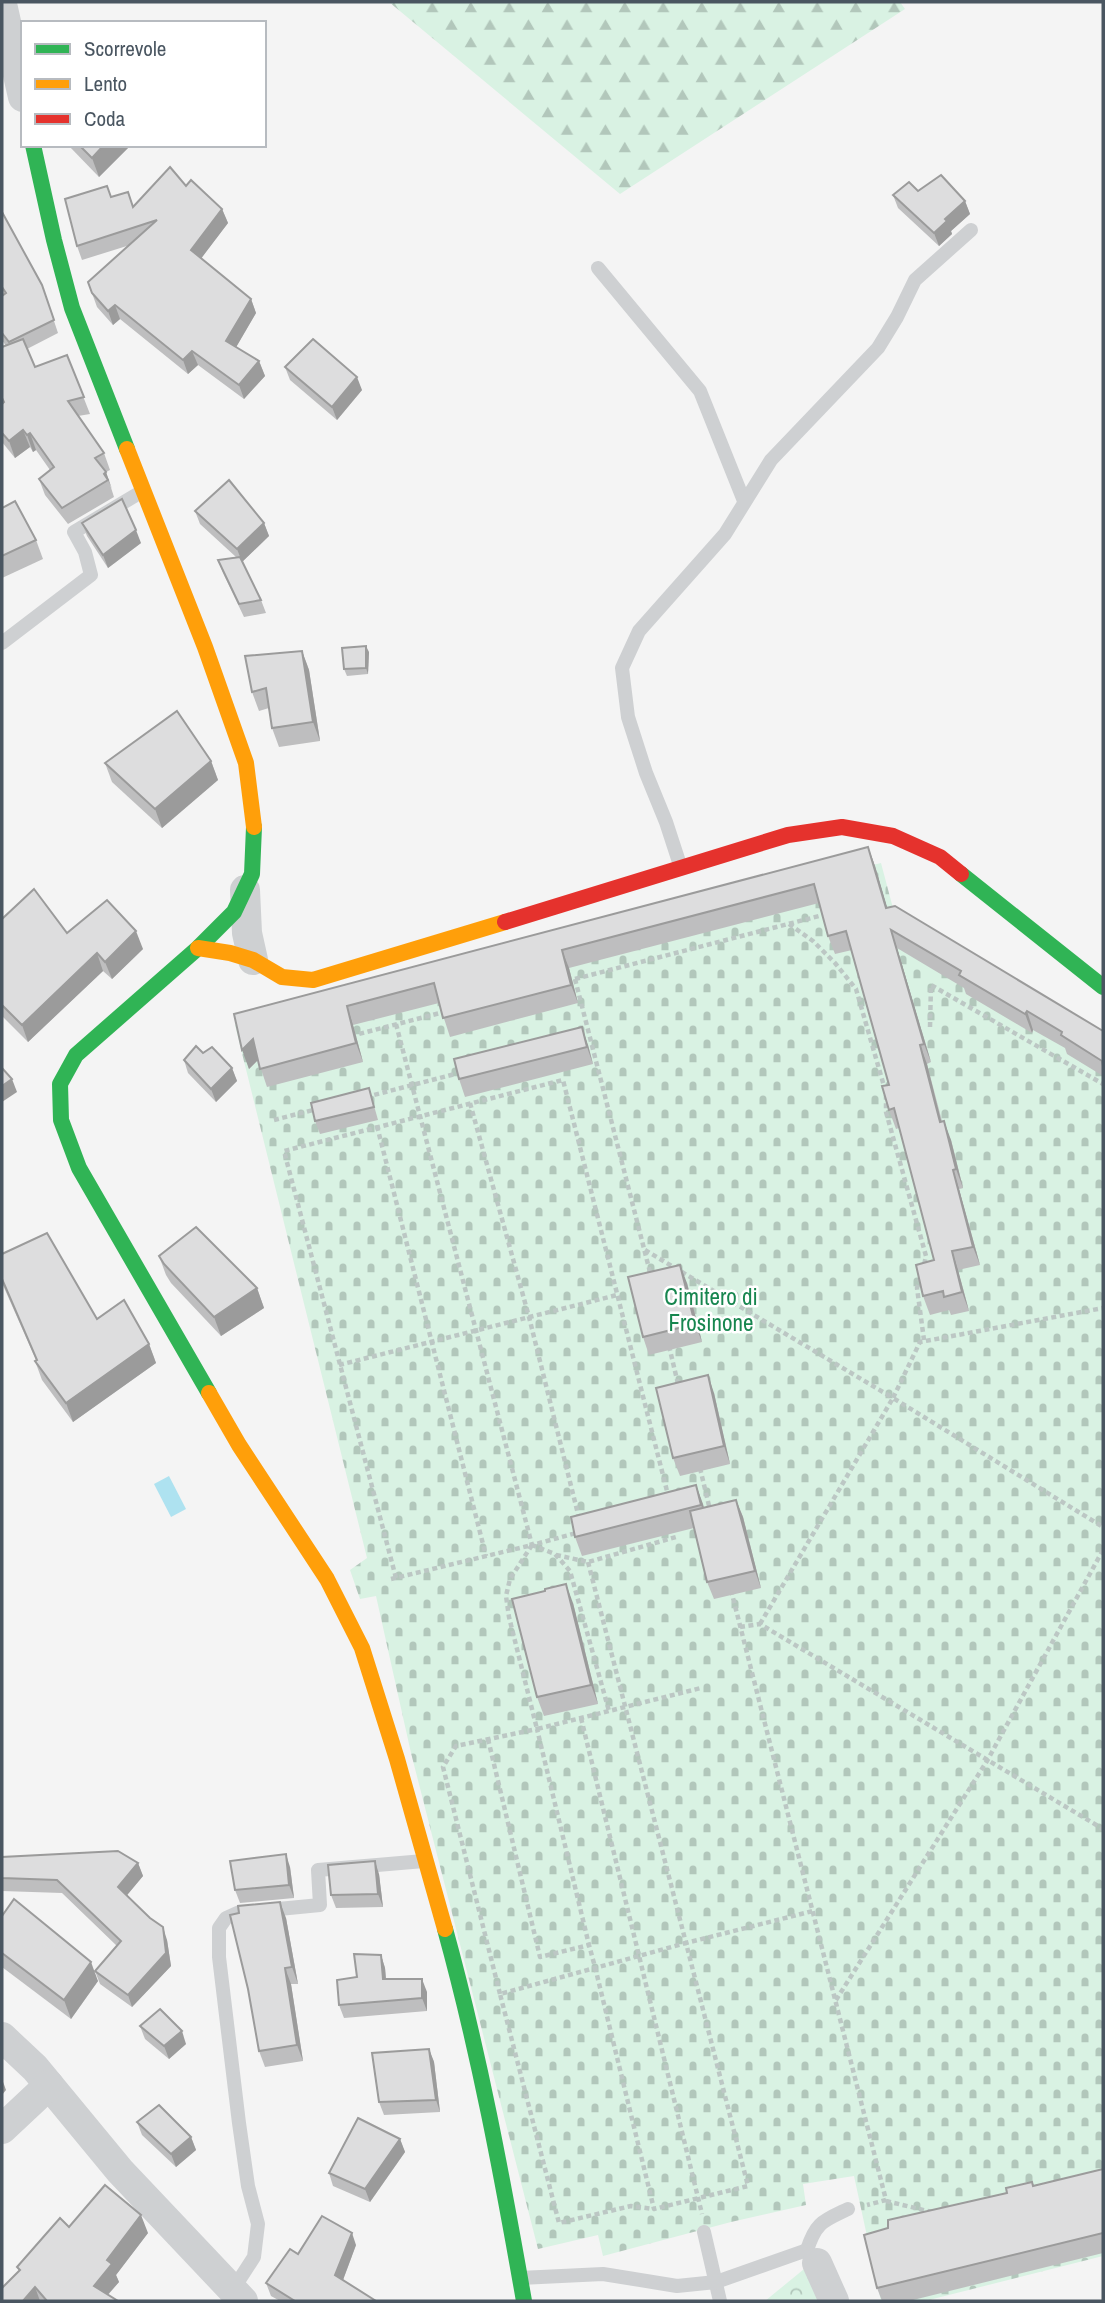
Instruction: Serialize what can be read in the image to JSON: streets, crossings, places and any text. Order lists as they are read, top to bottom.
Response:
{
  "parks": ["Cimitero di Frosinone"],
  "legend": ["Scorrevole", "Lento", "Coda"]
}
